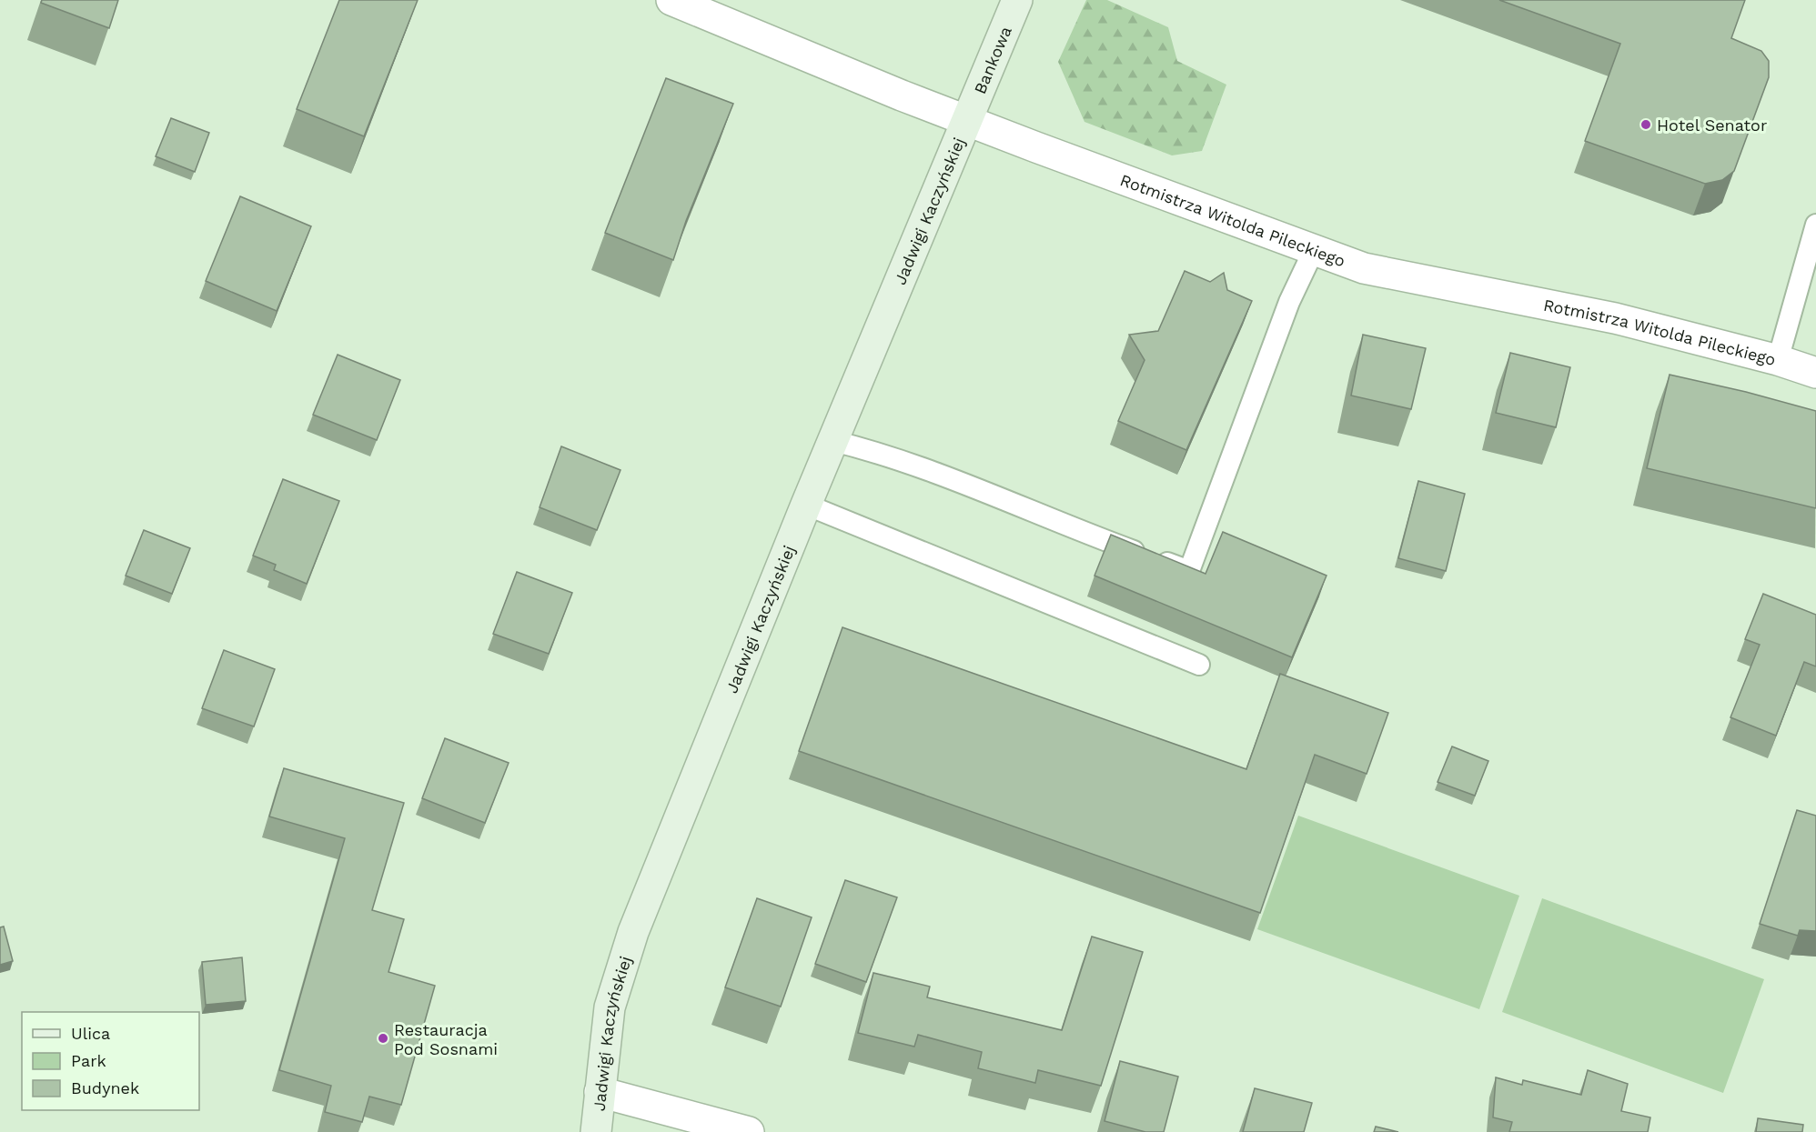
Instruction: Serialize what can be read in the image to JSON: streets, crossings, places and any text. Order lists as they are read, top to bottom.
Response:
{
  "streets": {
    "street": ["Bankowa", "Jadwigi Kaczyńskiej", "Rotmistrza Witolda Pileckiego"]
  },
  "crossings": [
    ["Bankowa", "Jadwigi Kaczyńskiej"],
    ["Bankowa", "Rotmistrza Witolda Pileckiego"],
    ["Jadwigi Kaczyńskiej", "Rotmistrza Witolda Pileckiego"]
  ],
  "places": ["Hotel Senator", "Restauracja Pod Sosnami"],
  "legend": ["Ulica", "Park", "Budynek"]
}
